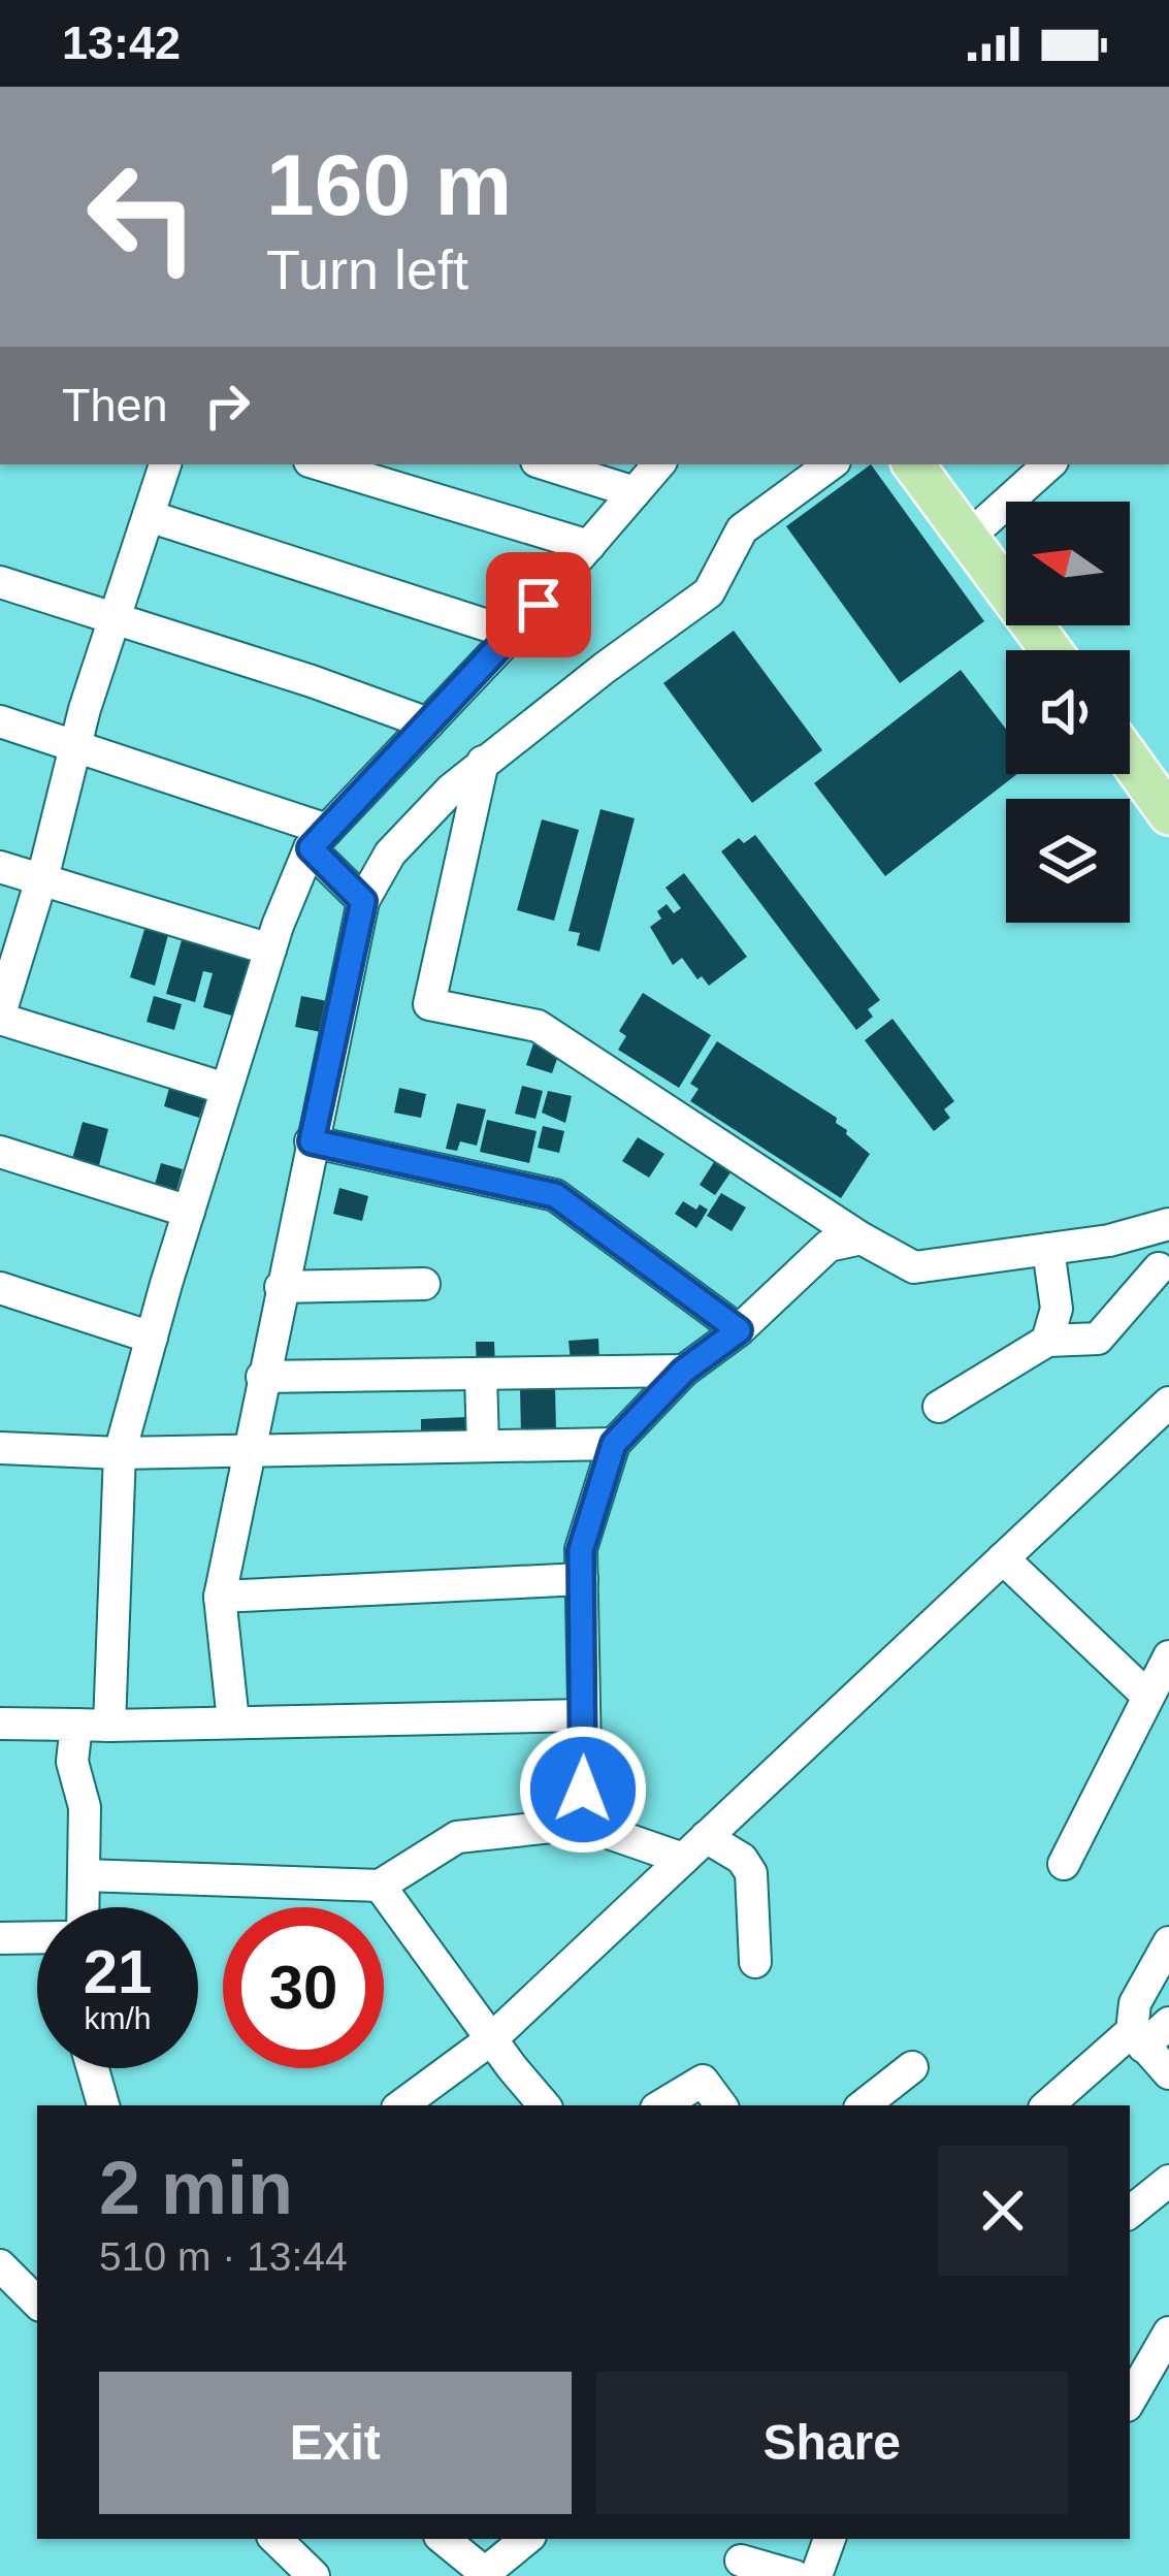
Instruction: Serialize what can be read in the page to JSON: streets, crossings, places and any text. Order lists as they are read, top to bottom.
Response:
{
  "north": "left",
  "page": {
    "status": "13:42",
    "turn": ["160 m", "Turn left"],
    "then": "Then",
    "speed": "21 km/h",
    "limit": "30",
    "heading": ["2 min", "510 m · 13:44"],
    "buttons": ["Exit", "Share"]
  }
}
